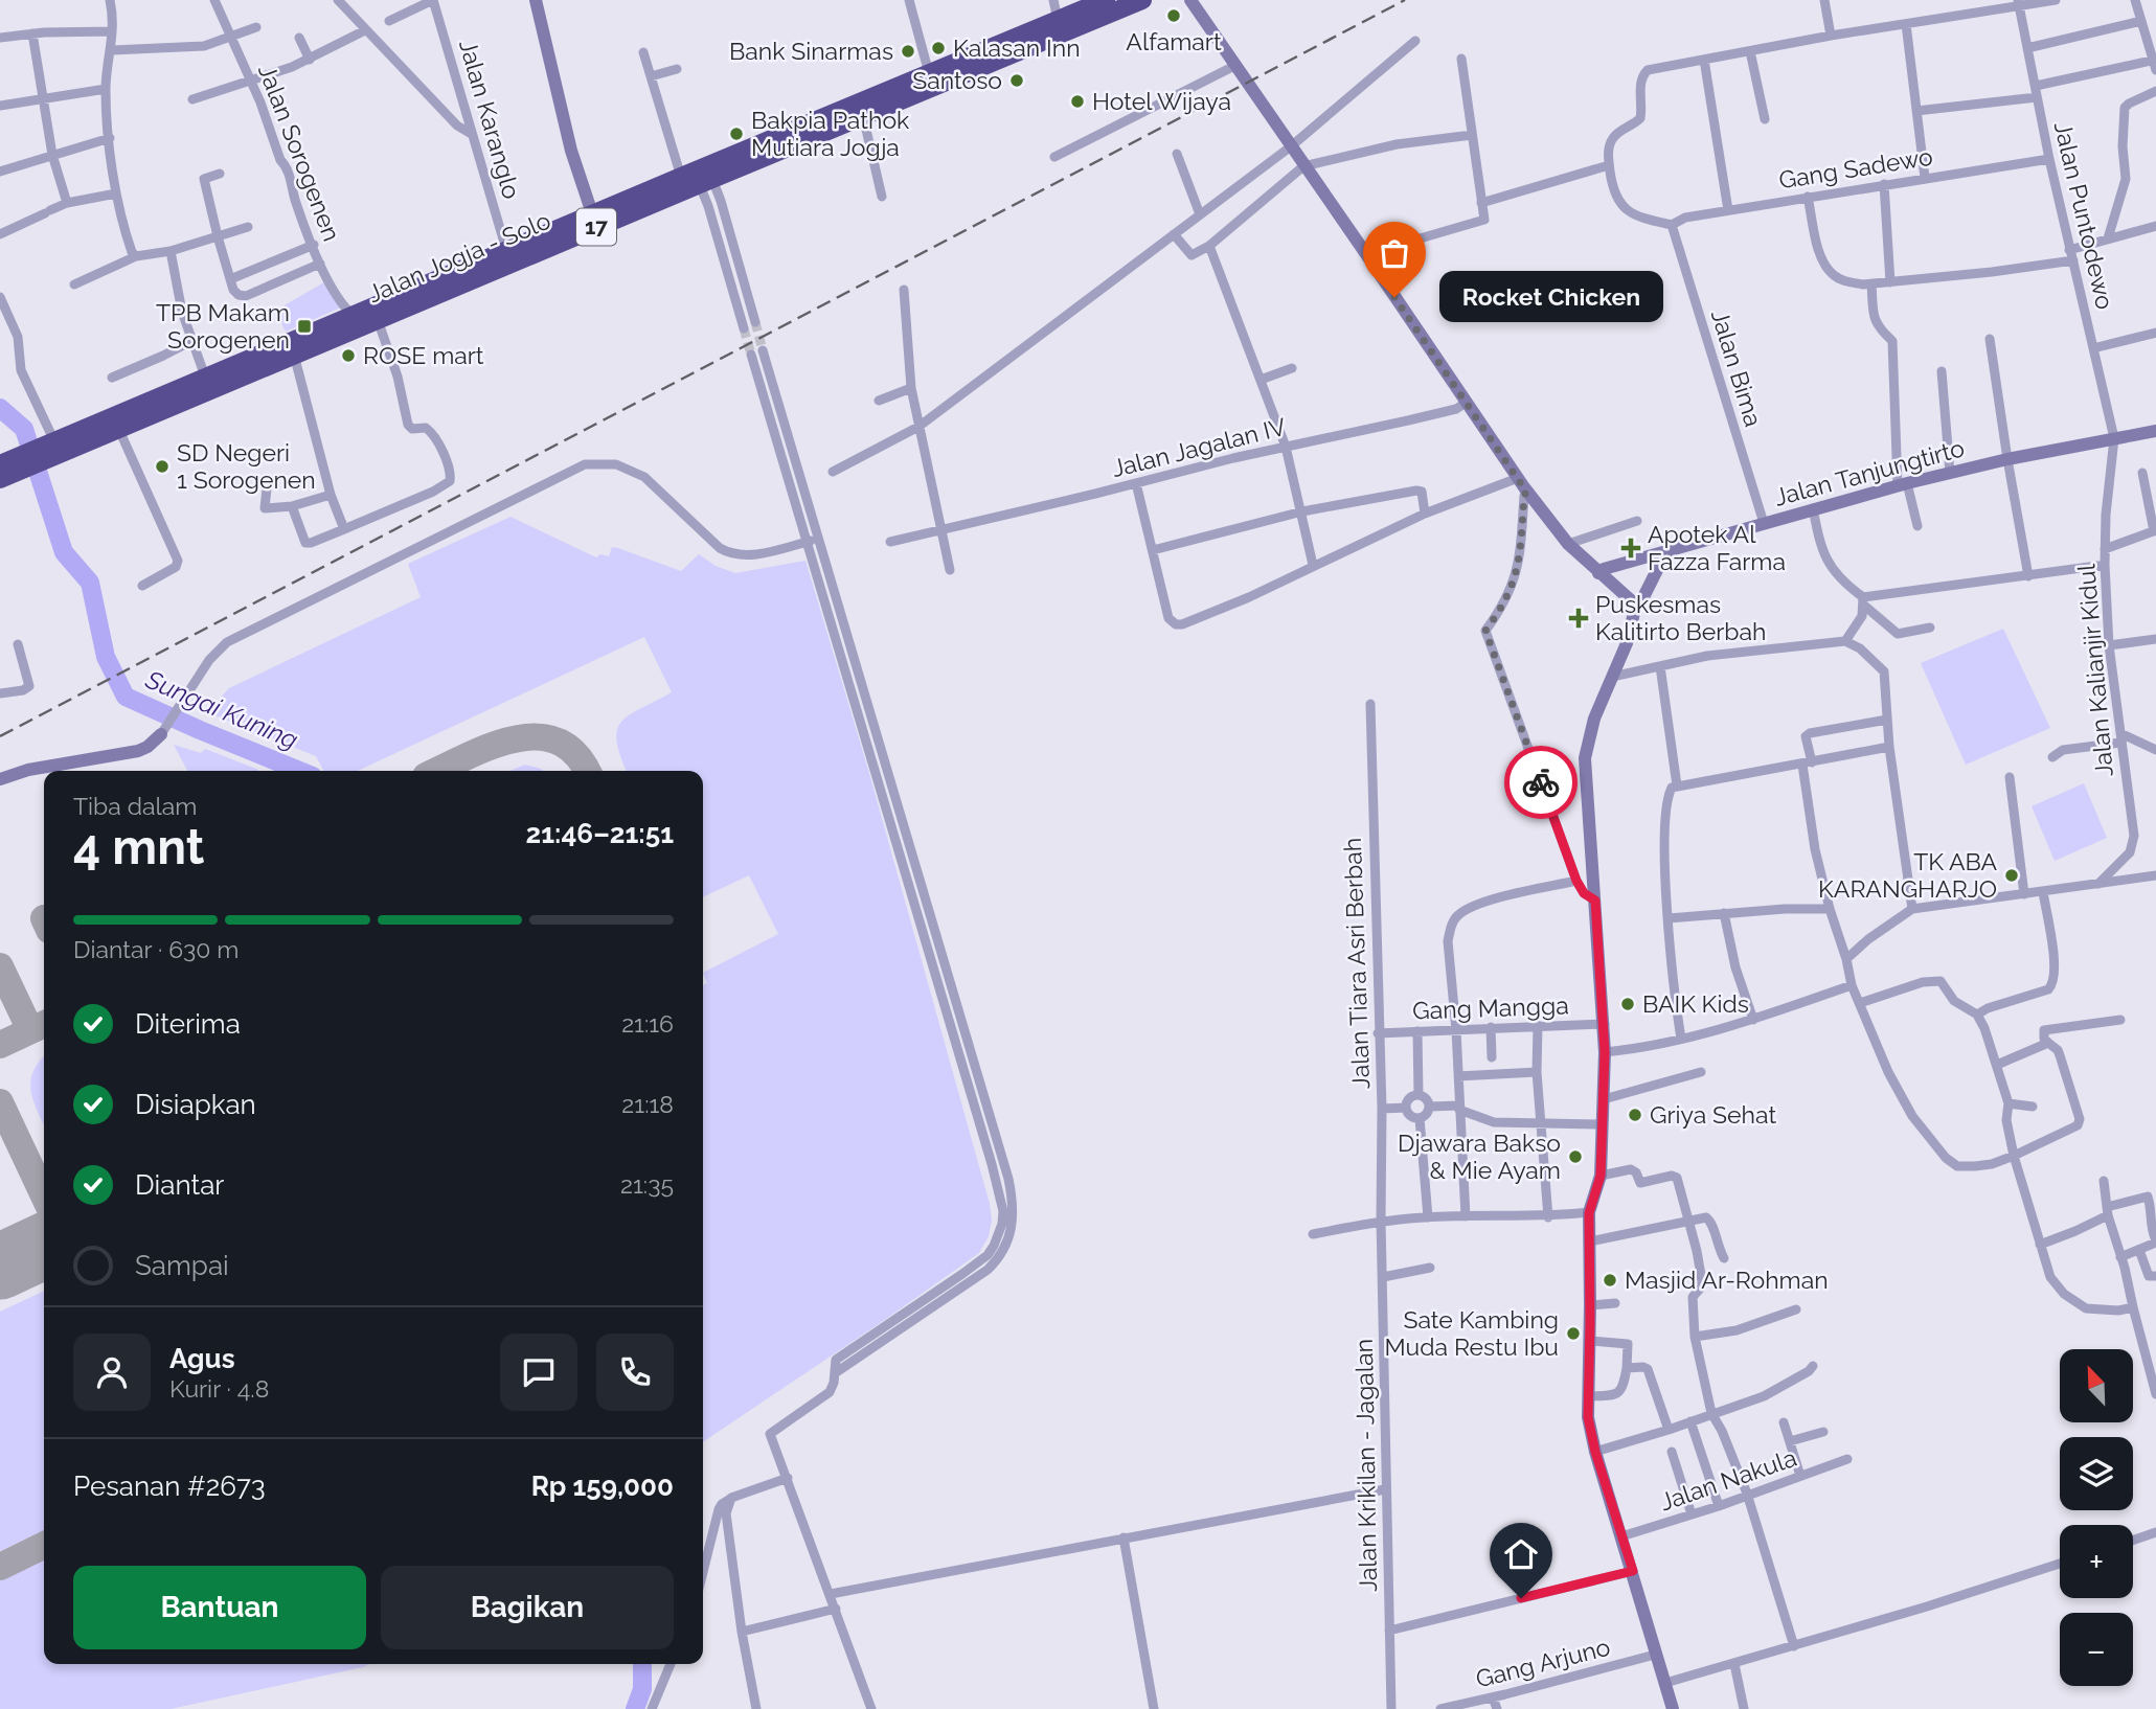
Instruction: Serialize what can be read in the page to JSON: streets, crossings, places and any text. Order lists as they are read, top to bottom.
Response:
{
  "streets": {
    "highway": ["17", "Jalan Jogja - Solo"],
    "main road": ["Jalan Tanjungtirto"],
    "street": [
      "Jalan Karanglo",
      "Jalan Sorogenen",
      "Gang Sadewo",
      "Jalan Puntodewo",
      "Jalan Bima",
      "Jalan Jagalan IV",
      "Jalan Kalianjir Kidul",
      "Jalan Tiara Asri Berbah",
      "Gang Mangga",
      "Jalan Krikilan - Jagalan",
      "Jalan Nakula",
      "Gang Arjuno"
    ]
  },
  "crossings": [
    ["Jalan Karanglo", "Jalan Jogja - Solo"],
    ["Jalan Sorogenen", "Jalan Jogja - Solo"],
    ["Gang Sadewo", "Jalan Puntodewo"],
    ["Gang Sadewo", "Jalan Bima"],
    ["Jalan Puntodewo", "Jalan Tanjungtirto"],
    ["Jalan Puntodewo", "Jalan Kalianjir Kidul"],
    ["Jalan Bima", "Jalan Tanjungtirto"],
    ["Jalan Tanjungtirto", "Jalan Kalianjir Kidul"],
    ["Jalan Tiara Asri Berbah", "Gang Mangga"],
    ["Jalan Tiara Asri Berbah", "Jalan Krikilan - Jagalan"]
  ],
  "water": ["Sungai Kuning"],
  "places": {
    "other": [
      "Alfamart",
      "Kalasan Inn",
      "Bank Sinarmas",
      "Santoso",
      "Hotel Wijaya",
      "Bakpia Pathok Mutiara Jogja",
      "Rocket Chicken",
      "ROSE mart",
      "SD Negeri 1 Sorogenen",
      "TK ABA KARANGHARJO",
      "BAIK Kids",
      "Griya Sehat",
      "Djawara Bakso & Mie Ayam",
      "Masjid Ar-Rohman",
      "Sate Kambing Muda Restu Ibu"
    ],
    "transit": ["TPB Makam Sorogenen"],
    "health": ["Apotek Al Fazza Farma", "Puskesmas Kalitirto Berbah"]
  },
  "north": "top left",
  "page": {
    "bubble": "Rocket Chicken",
    "heading": ["4 mnt", "Tiba dalam", "21:46–21:51"],
    "panel": [
      "Agus",
      "Kurir · 4.8",
      "Pesanan #2673",
      "Rp 159,000"
    ],
    "bar": "Diantar · 630 m",
    "list": [
      ["Diterima", "21:16"],
      ["Disiapkan", "21:18"],
      ["Diantar", "21:35"],
      "Sampai"
    ],
    "map_buttons": ["+", "−"],
    "buttons": ["Bantuan", "Bagikan"]
  }
}
